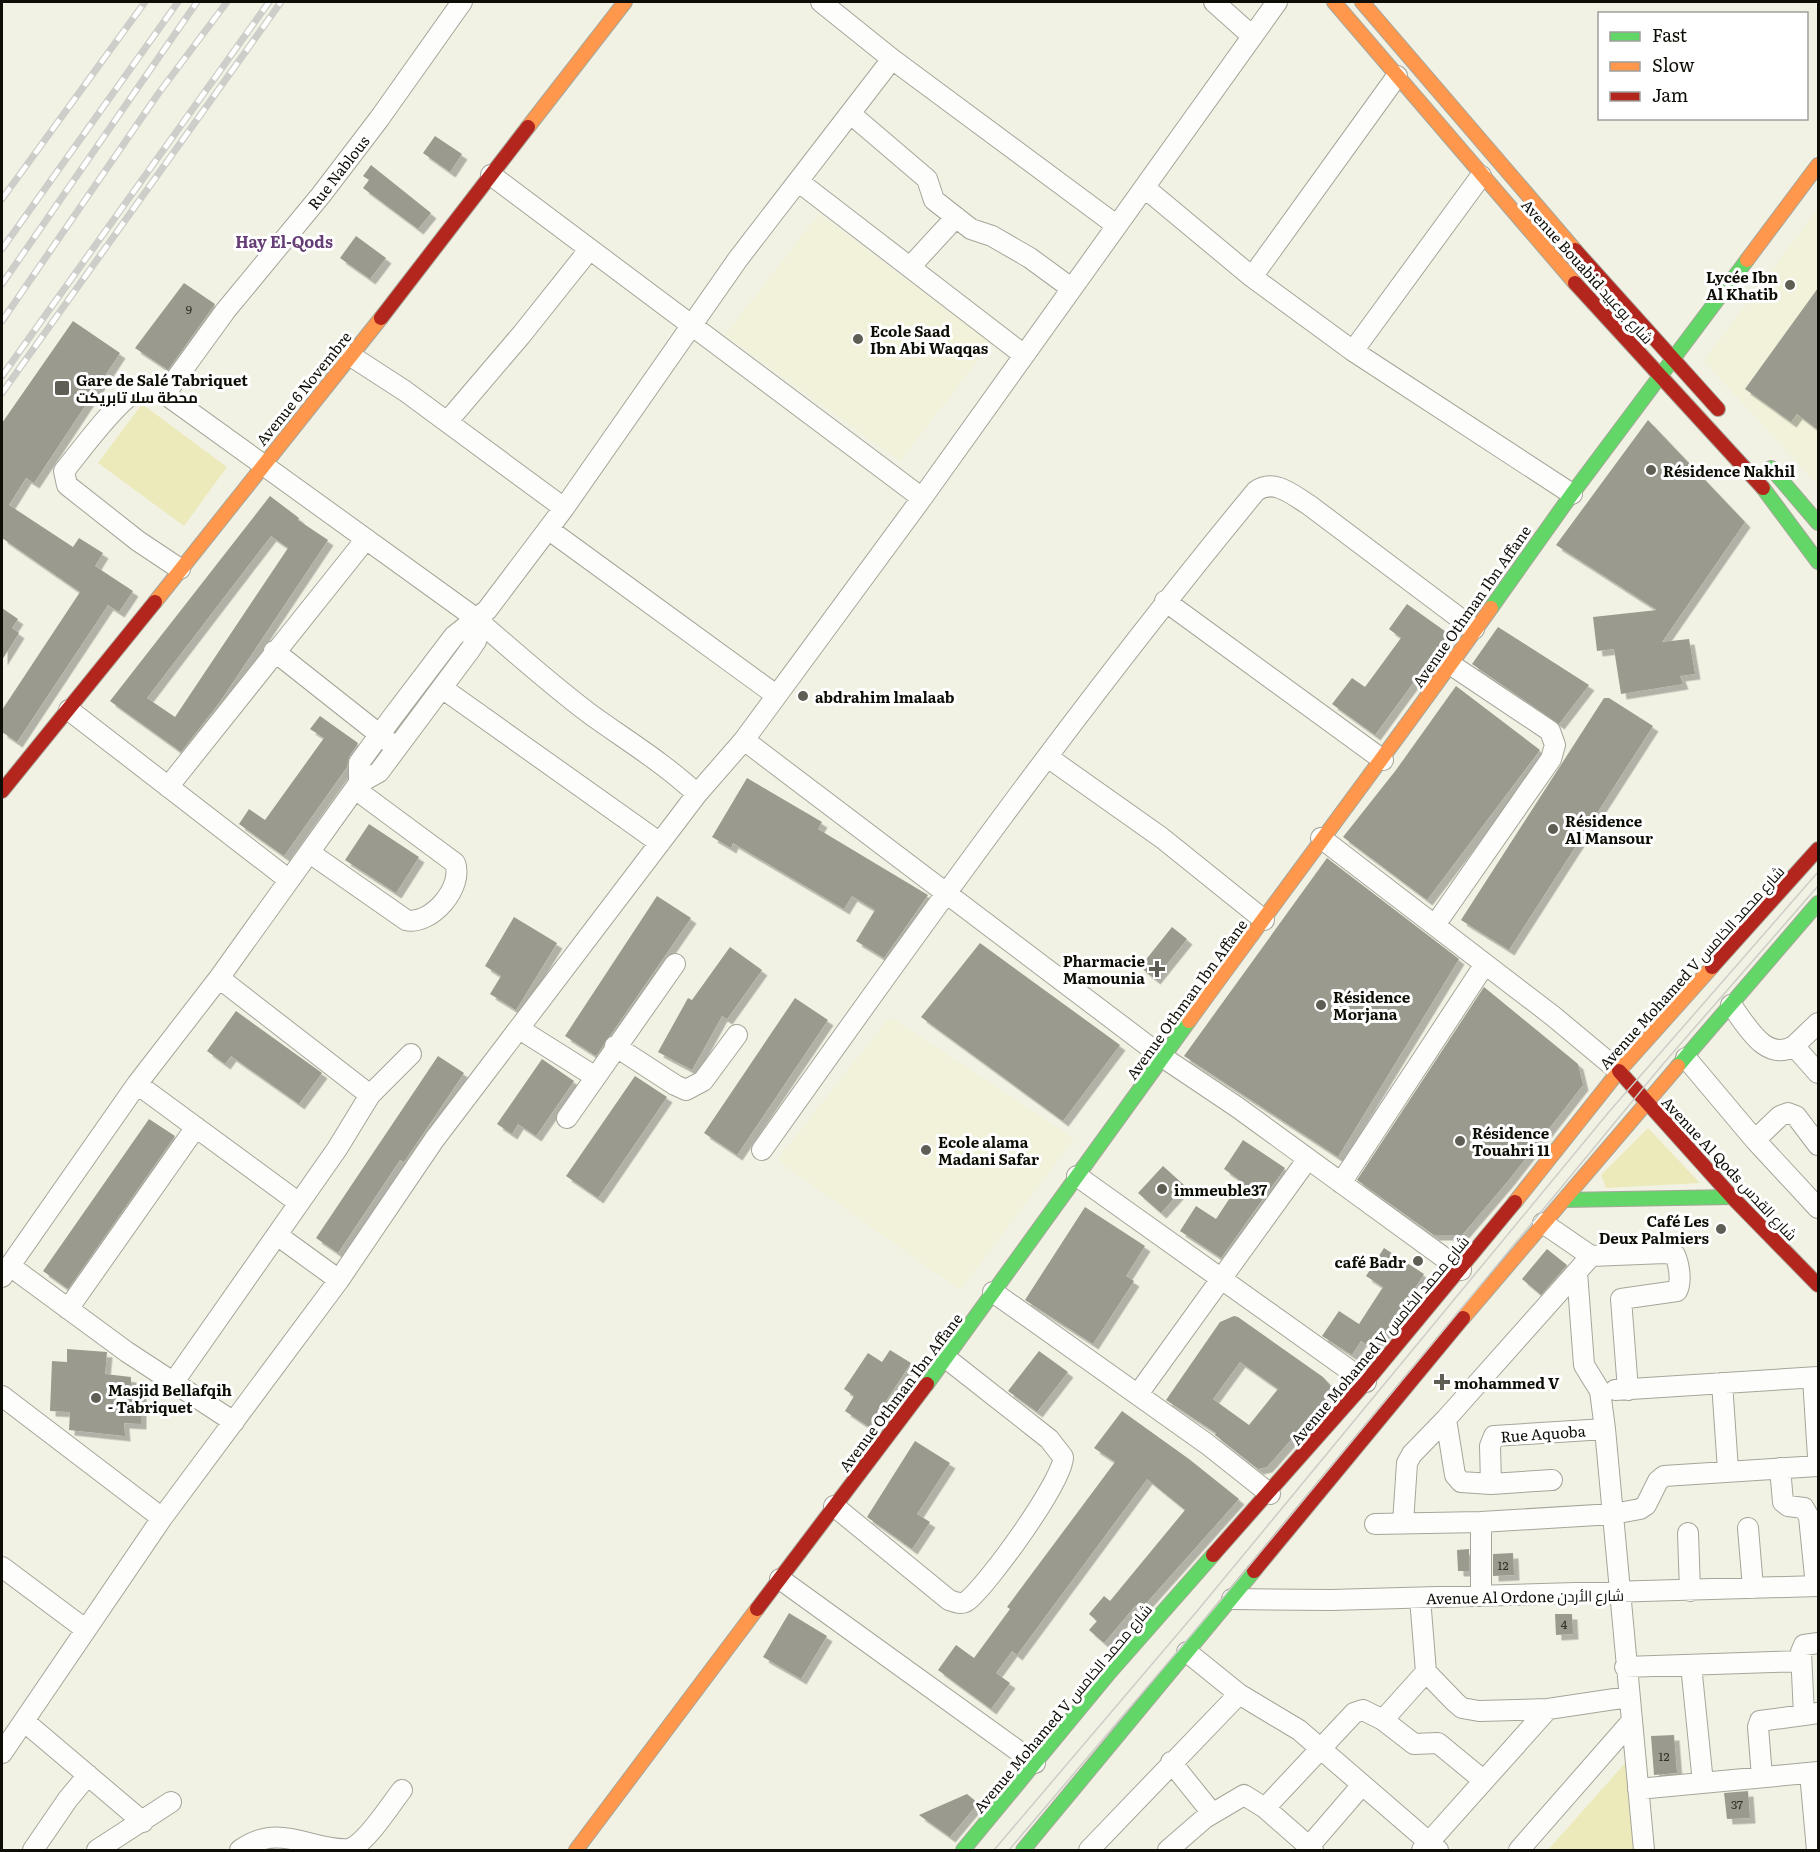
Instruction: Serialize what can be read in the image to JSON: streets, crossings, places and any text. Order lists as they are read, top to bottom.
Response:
{
  "streets": {
    "street": [
      "Rue Nablous",
      "Avenue Bouabid شارع بوعبيد",
      "Avenue 6 Novembre",
      "Avenue Othman Ibn Affane",
      "Avenue Mohamed V شارع محمد الخامس",
      "Avenue Al Qods شارع القدس",
      "Rue Aquoba",
      "Avenue Al Ordone شارع الأردن"
    ]
  },
  "crossings": [
    ["Avenue Bouabid شارع بوعبيد", "Avenue Othman Ibn Affane"],
    ["Avenue Mohamed V شارع محمد الخامس", "Avenue Al Qods شارع القدس"]
  ],
  "districts": ["Hay El-Qods"],
  "places": {
    "other": [
      "Lycée Ibn Al Khatib",
      "Ecole Saad Ibn Abi Waqqas",
      "Résidence Nakhil",
      "abdrahim lmalaab",
      "Résidence Al Mansour",
      "Résidence Morjana",
      "Résidence Touahri 11",
      "Ecole alama Madani Safar",
      "immeuble37",
      "Café Les Deux Palmiers",
      "café Badr",
      "Masjid Bellafqih - Tabriquet"
    ],
    "transit": ["Gare de Salé Tabriquet محطة سلا تابريكت"],
    "health": ["Pharmacie Mamounia", "mohammed V"]
  },
  "house_numbers": [
    "9",
    "12",
    "4",
    "12",
    "37"
  ],
  "legend": ["Fast", "Slow", "Jam"]
}
